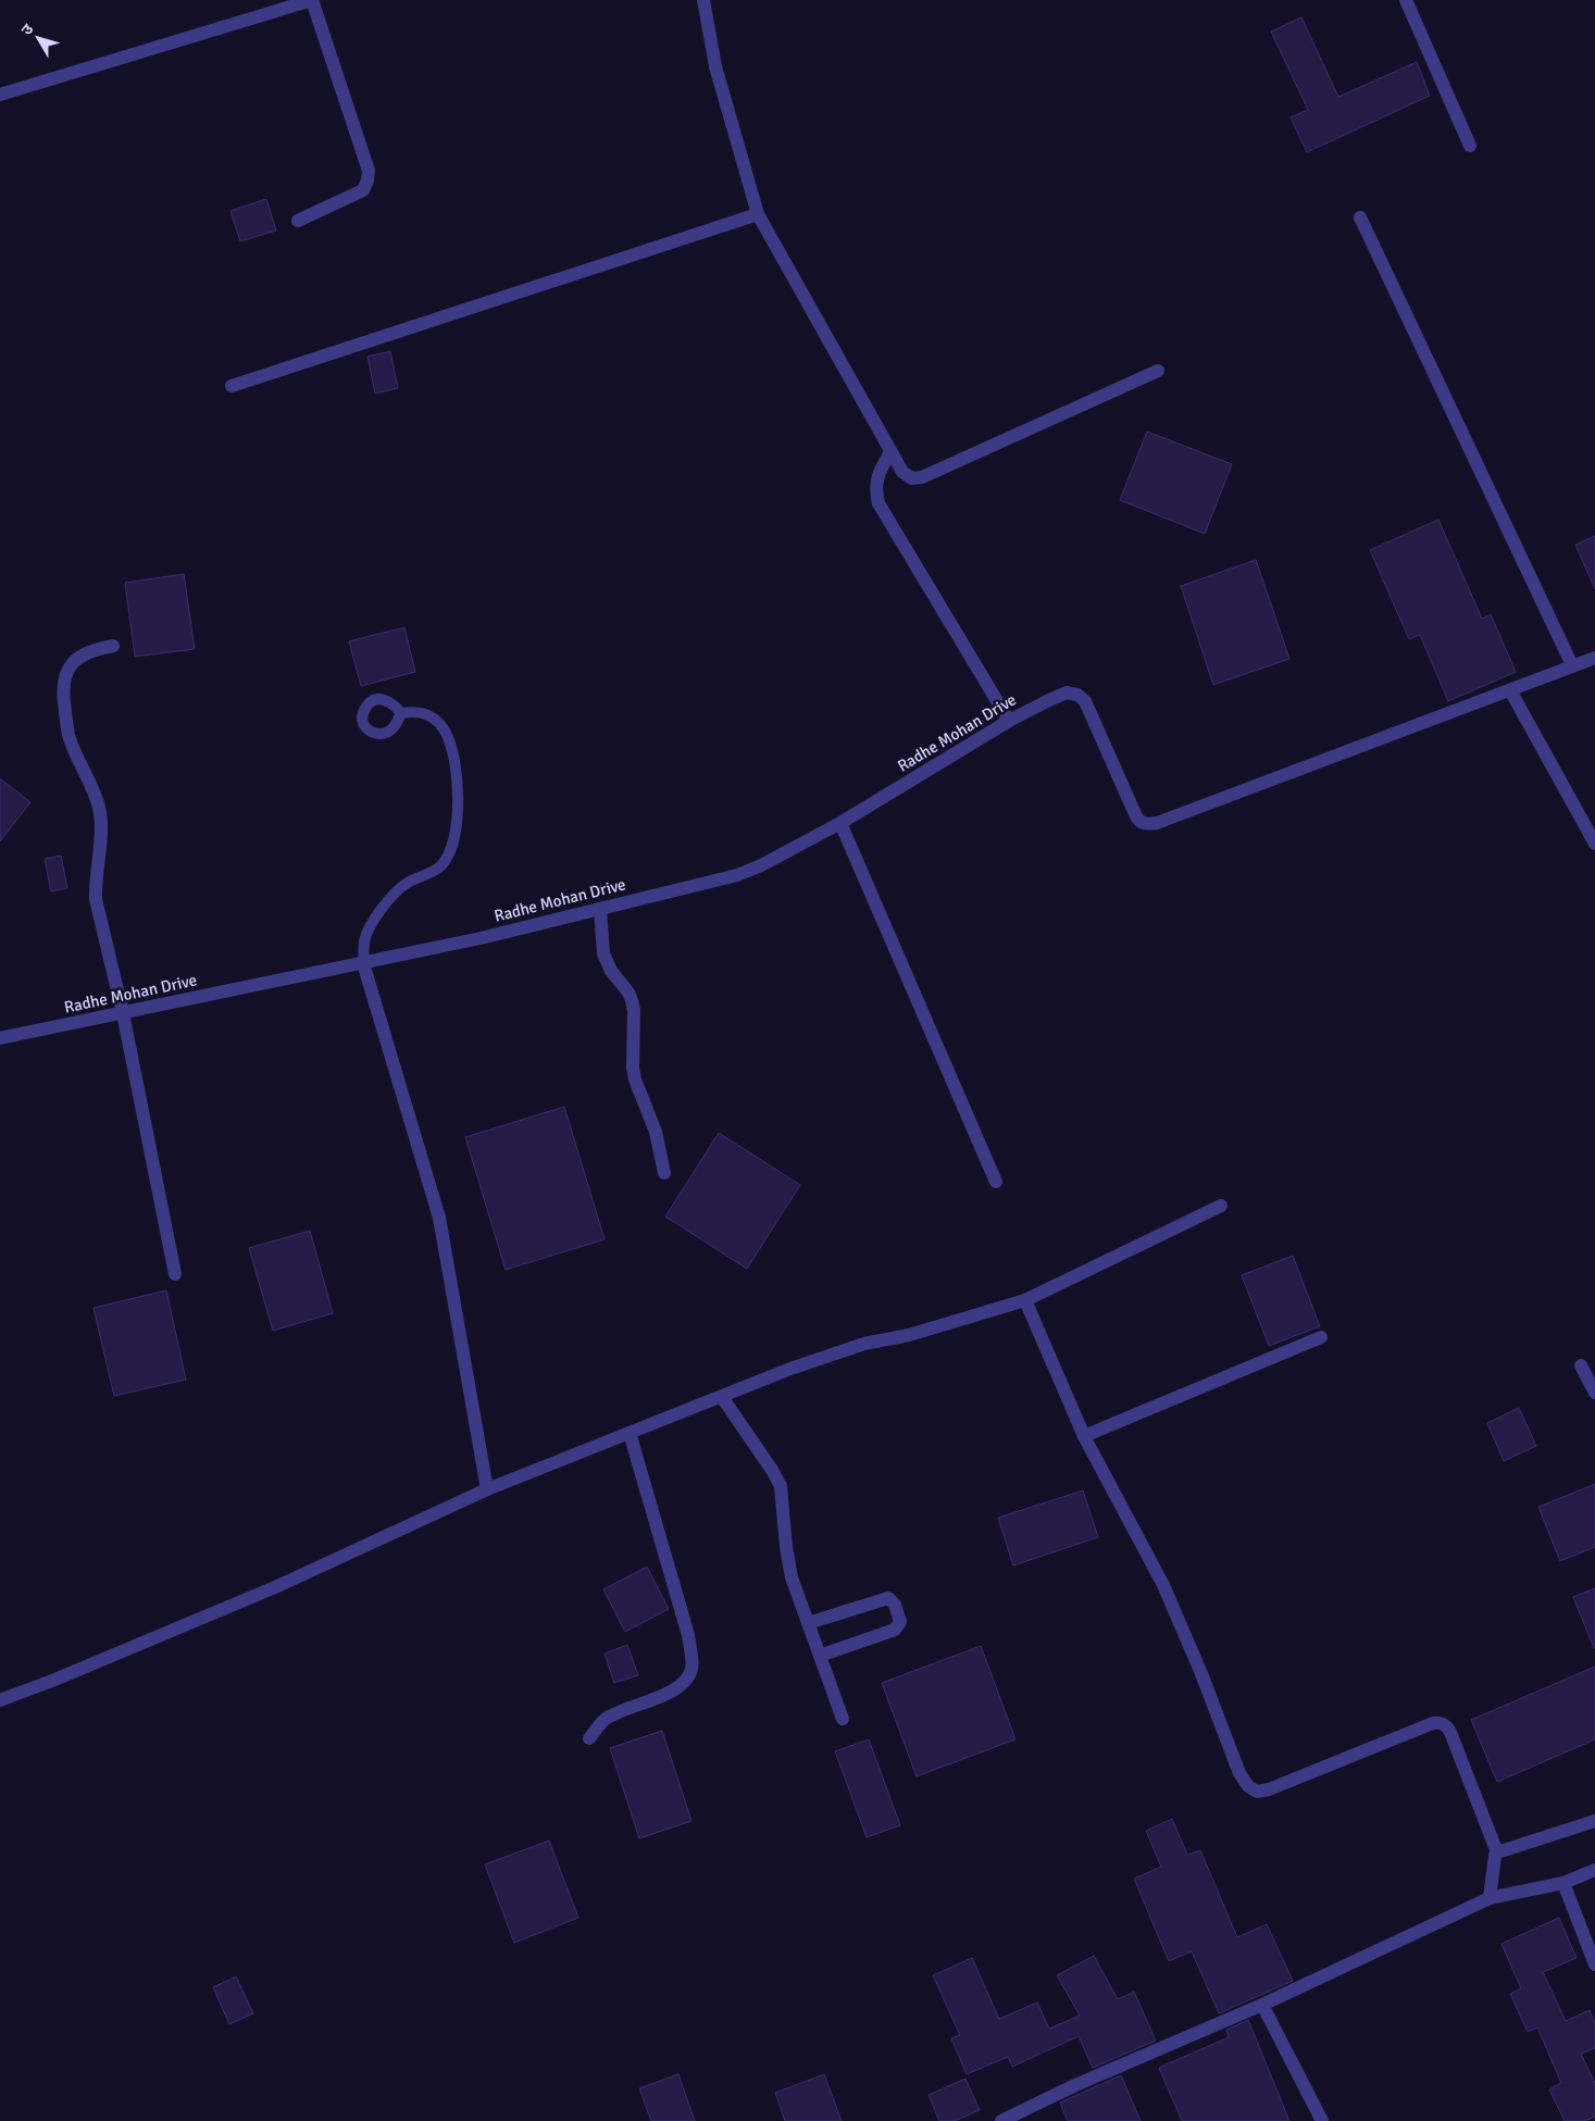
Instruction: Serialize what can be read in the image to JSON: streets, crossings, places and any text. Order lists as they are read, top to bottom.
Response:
{
  "streets": {
    "street": ["Radhe Mohan Drive"]
  },
  "north": "top left"
}
